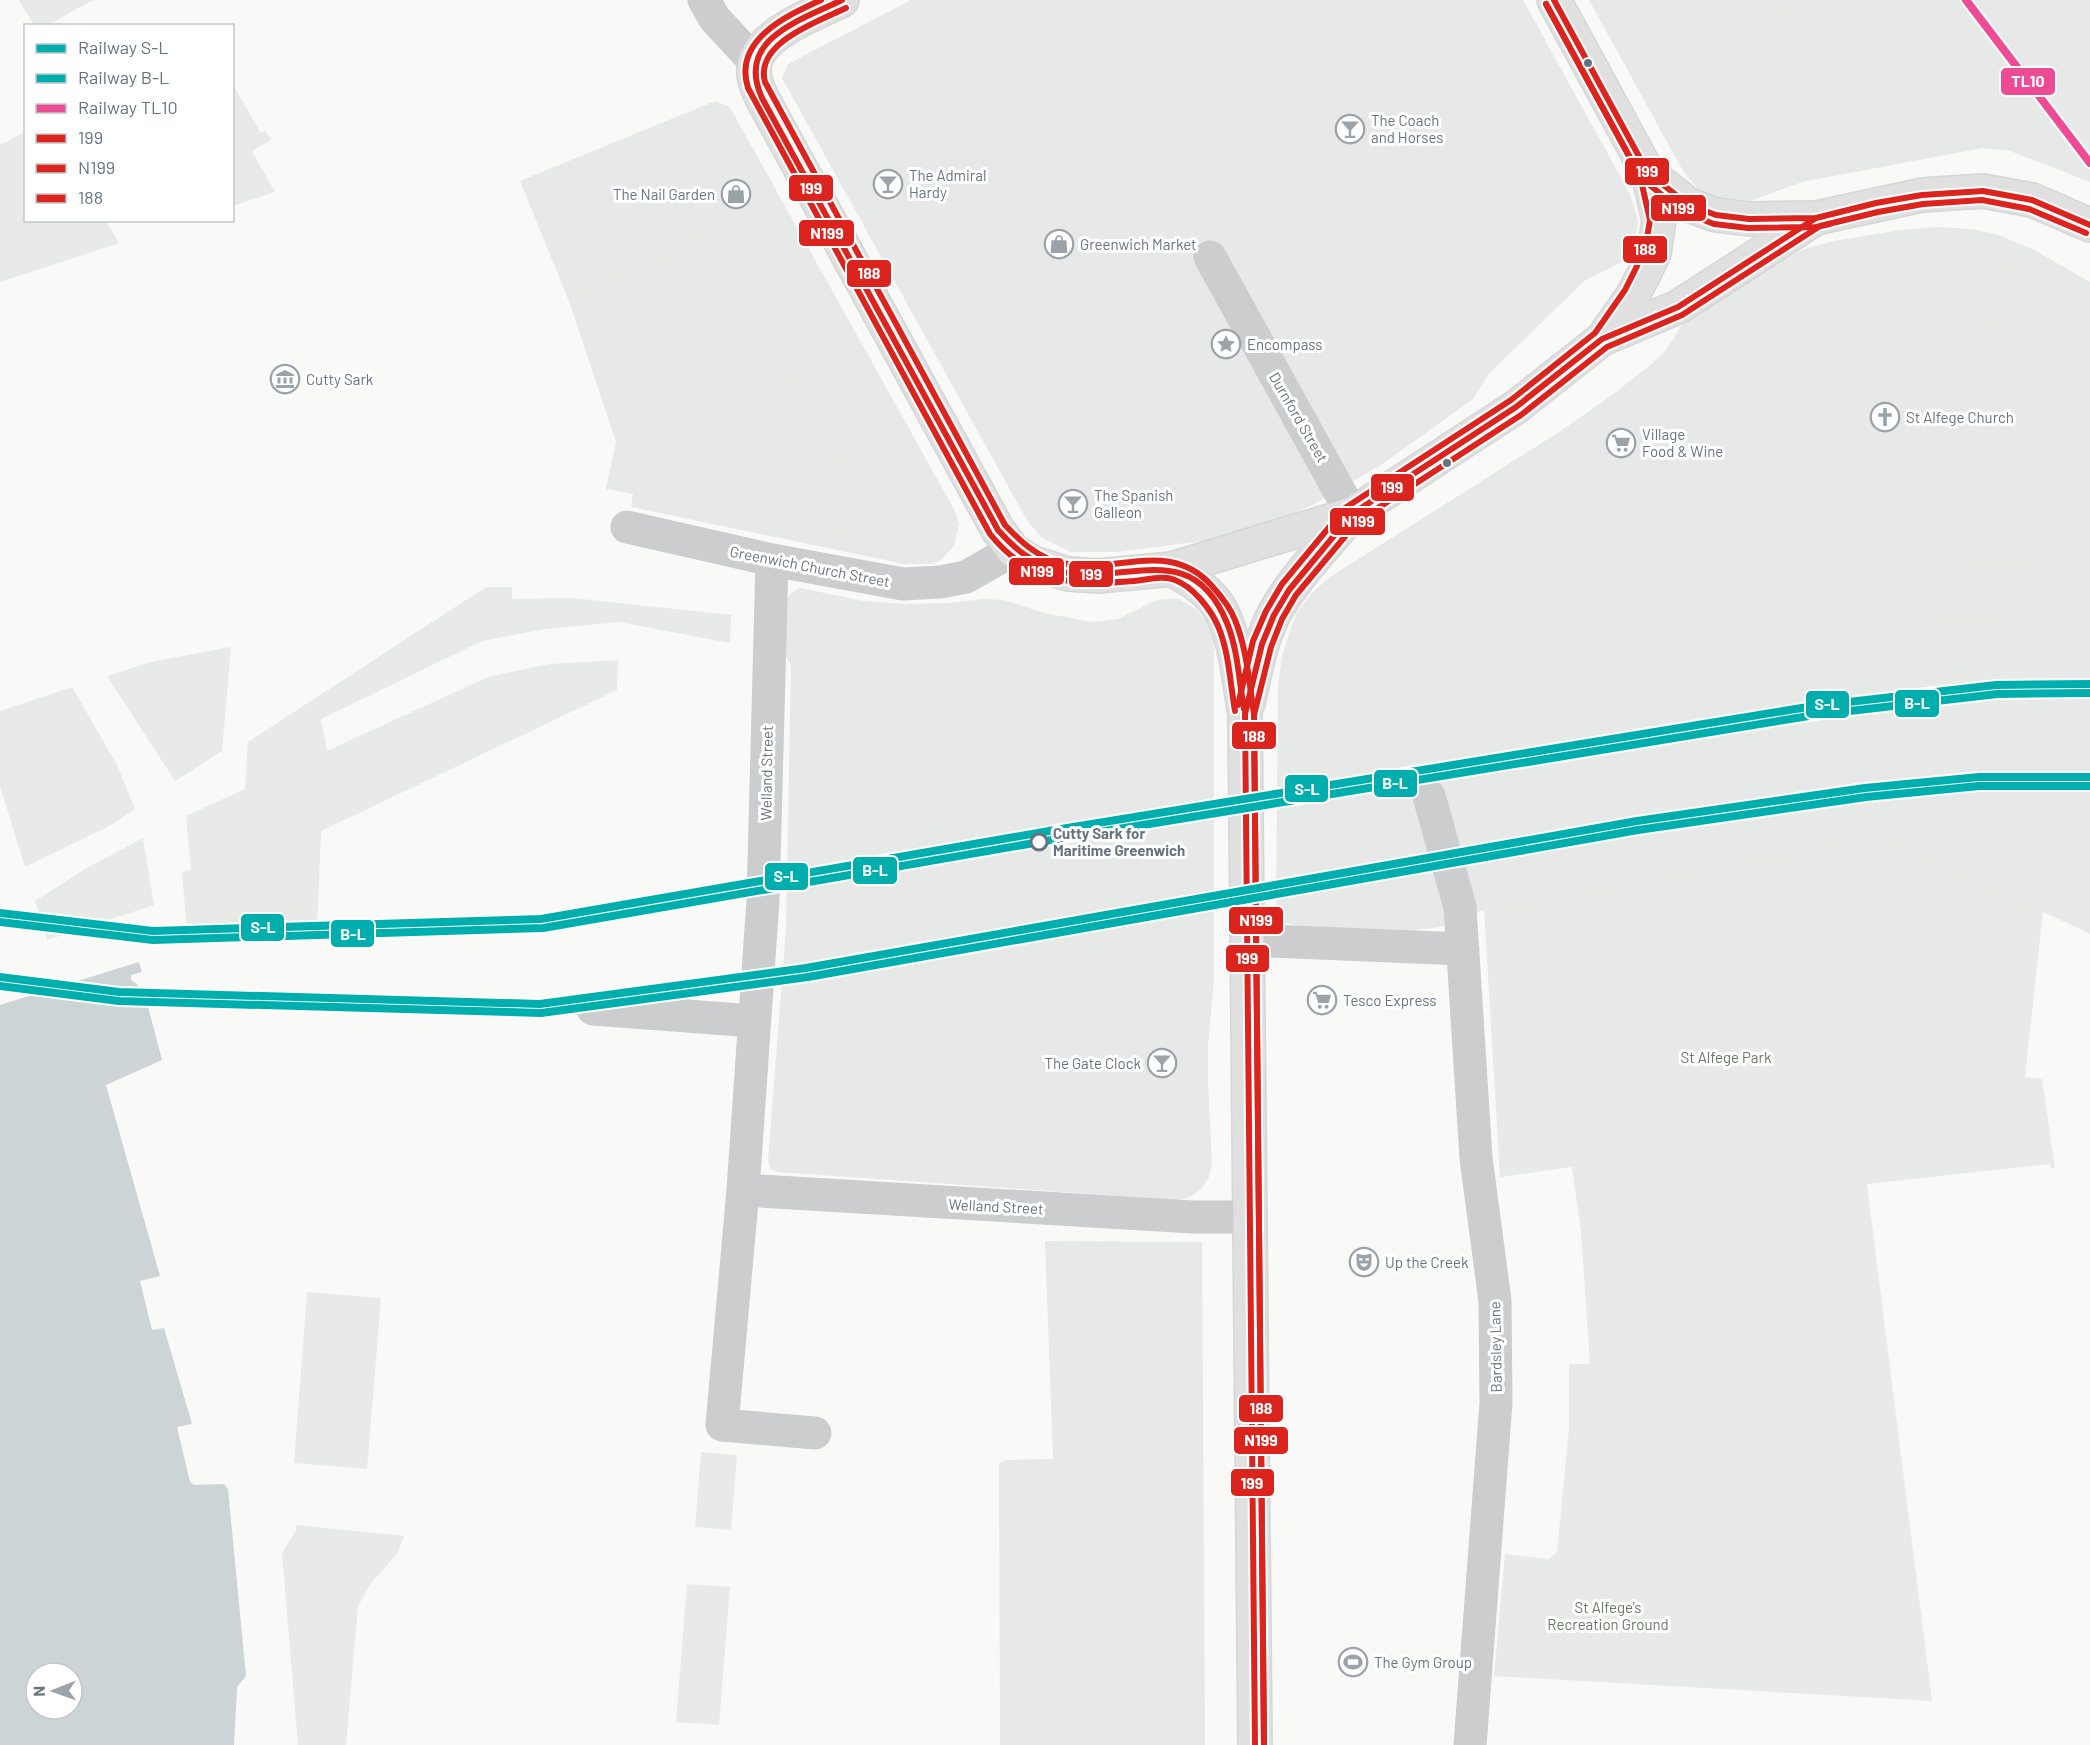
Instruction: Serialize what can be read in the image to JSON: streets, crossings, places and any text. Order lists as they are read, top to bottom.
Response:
{
  "streets": {
    "street": [
      "Durnford Street",
      "Greenwich Church Street",
      "Welland Street",
      "Bardsley Lane"
    ]
  },
  "crossings": [
    ["Greenwich Church Street", "Welland Street"]
  ],
  "parks": ["St Alfege Park", "St Alfege's Recreation Ground"],
  "places": {
    "bar": [
      "The Coach and Horses",
      "The Admiral Hardy",
      "The Spanish Galleon",
      "The Gate Clock"
    ],
    "shop": ["The Nail Garden", "Greenwich Market"],
    "place": ["Encompass"],
    "museum": ["Cutty Sark"],
    "church": ["St Alfege Church"],
    "supermarket": ["Village Food & Wine", "Tesco Express"],
    "other": ["Cutty Sark for Maritime Greenwich"],
    "theatre": ["Up the Creek"],
    "sports": ["The Gym Group"]
  },
  "lines": [
    "rail line TL10",
    "transit line 199",
    "transit line N199",
    "transit line 188",
    "rail line S-L",
    "rail line B-L"
  ],
  "legend": [
    "Railway S-L",
    "Railway B-L",
    "Railway TL10",
    "199",
    "N199",
    "188"
  ],
  "north": "left"
}
